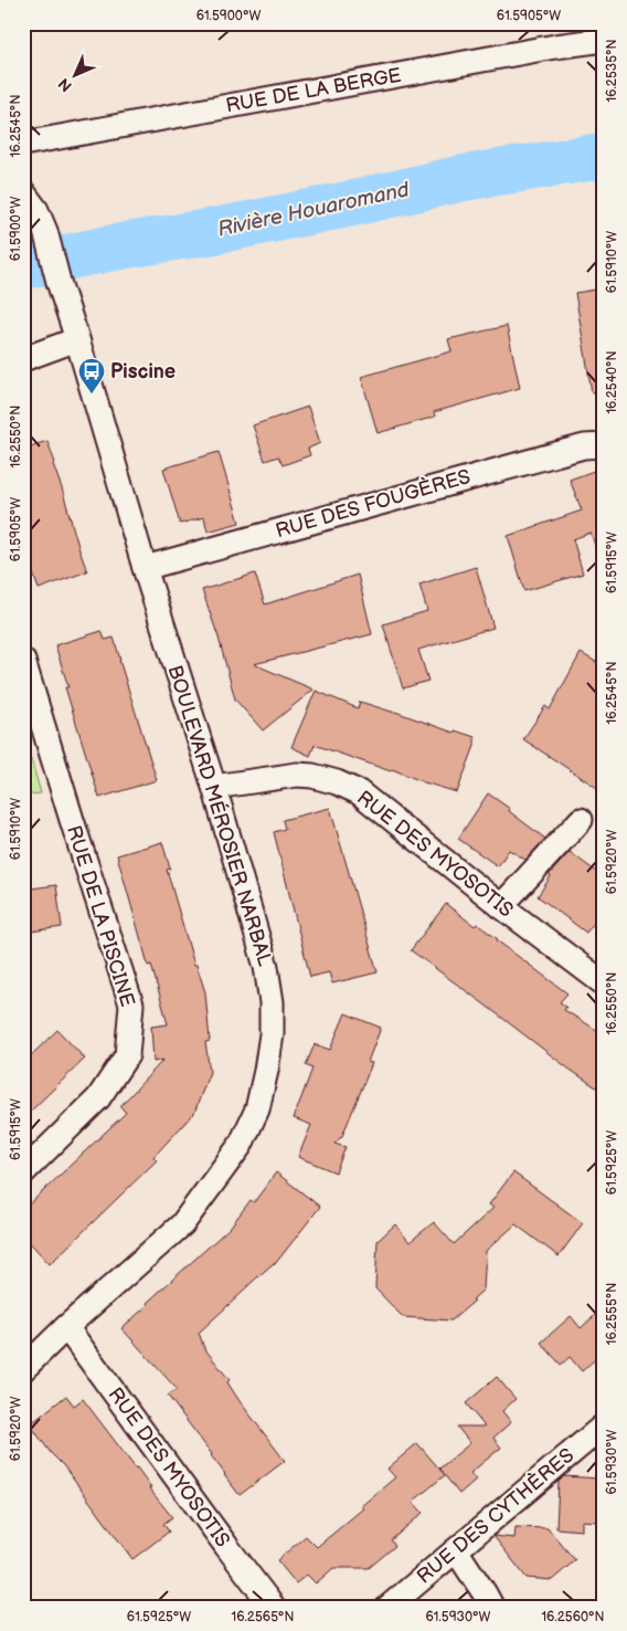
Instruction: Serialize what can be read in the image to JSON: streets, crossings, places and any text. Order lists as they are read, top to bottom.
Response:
{
  "streets": {
    "street": [
      "RUE DE LA BERGE",
      "RUE DES FOUGÈRES",
      "BOULEVARD MÉROSIER NARBAL",
      "RUE DES MYOSOTIS",
      "RUE DE LA PISCINE",
      "RUE DES CYTHÈRES"
    ]
  },
  "crossings": [
    ["RUE DES FOUGÈRES", "BOULEVARD MÉROSIER NARBAL"],
    ["BOULEVARD MÉROSIER NARBAL", "RUE DES MYOSOTIS"]
  ],
  "water": ["Rivière Houaromand"],
  "places": {
    "bus stop": ["Piscine"]
  },
  "north": "bottom left",
  "coordinates": [
    "61.5900°W",
    "61.5905°W",
    "16.2535°N",
    "16.2545°N",
    "61.5910°W",
    "16.2540°N",
    "16.2550°N",
    "61.5915°W",
    "61.5920°W",
    "61.5925°W",
    "16.2555°N",
    "61.5930°W",
    "16.2565°N",
    "16.2560°N"
  ]
}
